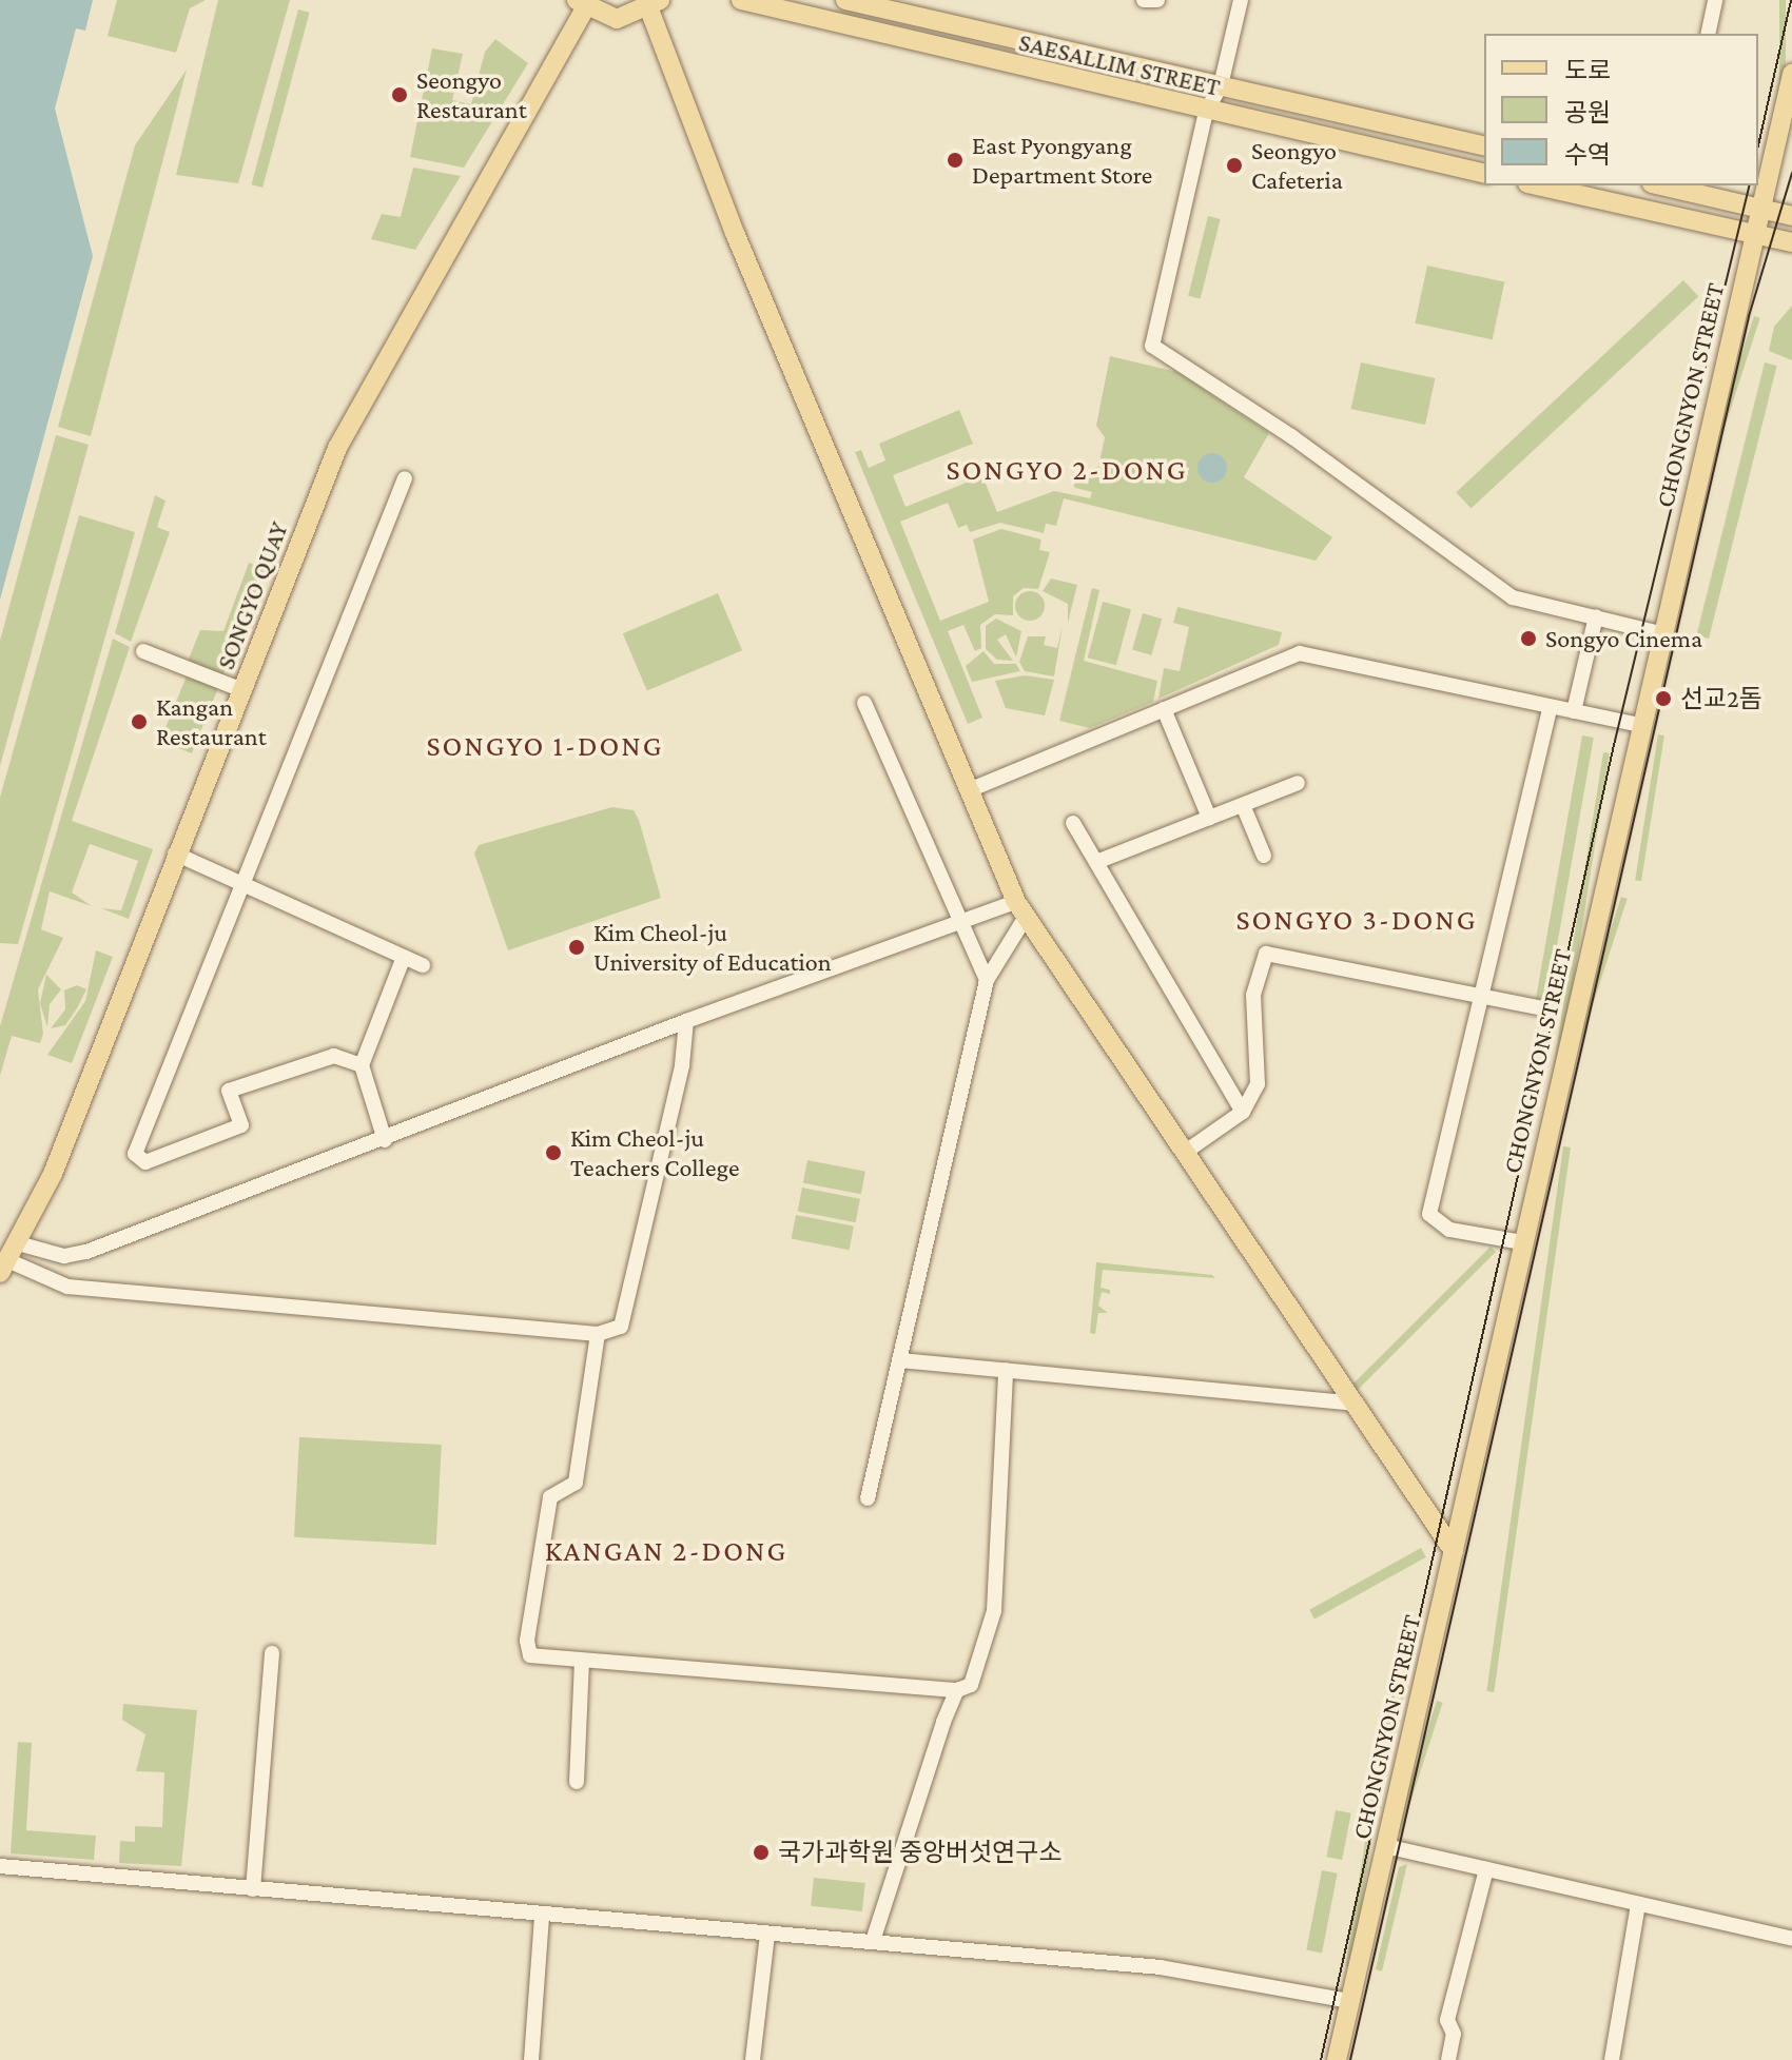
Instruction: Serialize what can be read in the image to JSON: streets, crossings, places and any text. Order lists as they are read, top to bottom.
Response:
{
  "streets": {
    "main road": ["SAESALLIM STREET", "CHONGNYON STREET", "SONGYO QUAY"]
  },
  "districts": [
    "SONGYO 2-DONG",
    "SONGYO 1-DONG",
    "SONGYO 3-DONG",
    "KANGAN 2-DONG"
  ],
  "places": [
    "Seongyo Restaurant",
    "East Pyongyang Department Store",
    "Seongyo Cafeteria",
    "Songyo Cinema",
    "선교2돔",
    "Kangan Restaurant",
    "Kim Cheol-ju University of Education",
    "Kim Cheol-ju Teachers College",
    "국가과학원 중앙버섯연구소"
  ],
  "legend": ["도로", "공원", "수역"]
}
